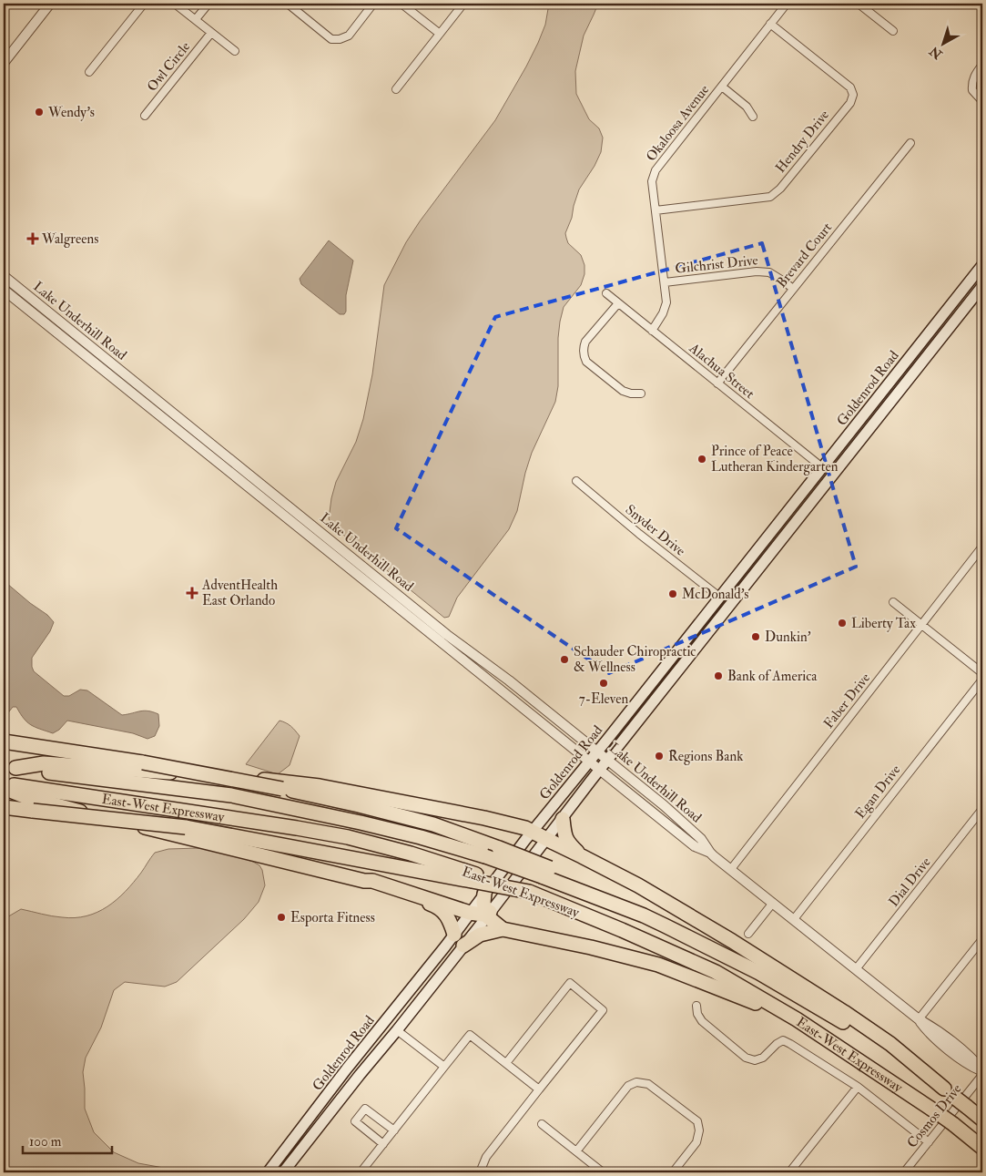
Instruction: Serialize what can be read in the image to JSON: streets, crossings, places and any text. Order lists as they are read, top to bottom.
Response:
{
  "streets": {
    "highway": ["East-West Expressway"],
    "main road": ["Goldenrod Road"],
    "street": [
      "Owl Circle",
      "Okaloosa Avenue",
      "Hendry Drive",
      "Brevard Court",
      "Gilchrist Drive",
      "Lake Underhill Road",
      "Alachua Street",
      "Snyder Drive",
      "Faber Drive",
      "Egan Drive",
      "Dial Drive",
      "Cosmos Drive"
    ]
  },
  "crossings": [
    ["Okaloosa Avenue", "Hendry Drive"],
    ["Okaloosa Avenue", "Gilchrist Drive"],
    ["Okaloosa Avenue", "Alachua Street"],
    ["Brevard Court", "Gilchrist Drive"],
    ["Brevard Court", "Alachua Street"],
    ["Lake Underhill Road", "Goldenrod Road"],
    ["Lake Underhill Road", "Faber Drive"],
    ["Lake Underhill Road", "Egan Drive"],
    ["Lake Underhill Road", "Dial Drive"],
    ["Lake Underhill Road", "Cosmos Drive"],
    ["Alachua Street", "Goldenrod Road"],
    ["Goldenrod Road", "Snyder Drive"]
  ],
  "places": {
    "other": [
      "Wendy's",
      "Prince of Peace Lutheran Kindergarten",
      "McDonald's",
      "Liberty Tax",
      "Dunkin'",
      "Schauder Chiropractic & Wellness",
      "Bank of America",
      "7-Eleven",
      "Regions Bank",
      "Esporta Fitness"
    ],
    "health": ["Walgreens", "AdventHealth East Orlando"]
  },
  "scale_bar": "100 m",
  "north": "bottom left"
}
